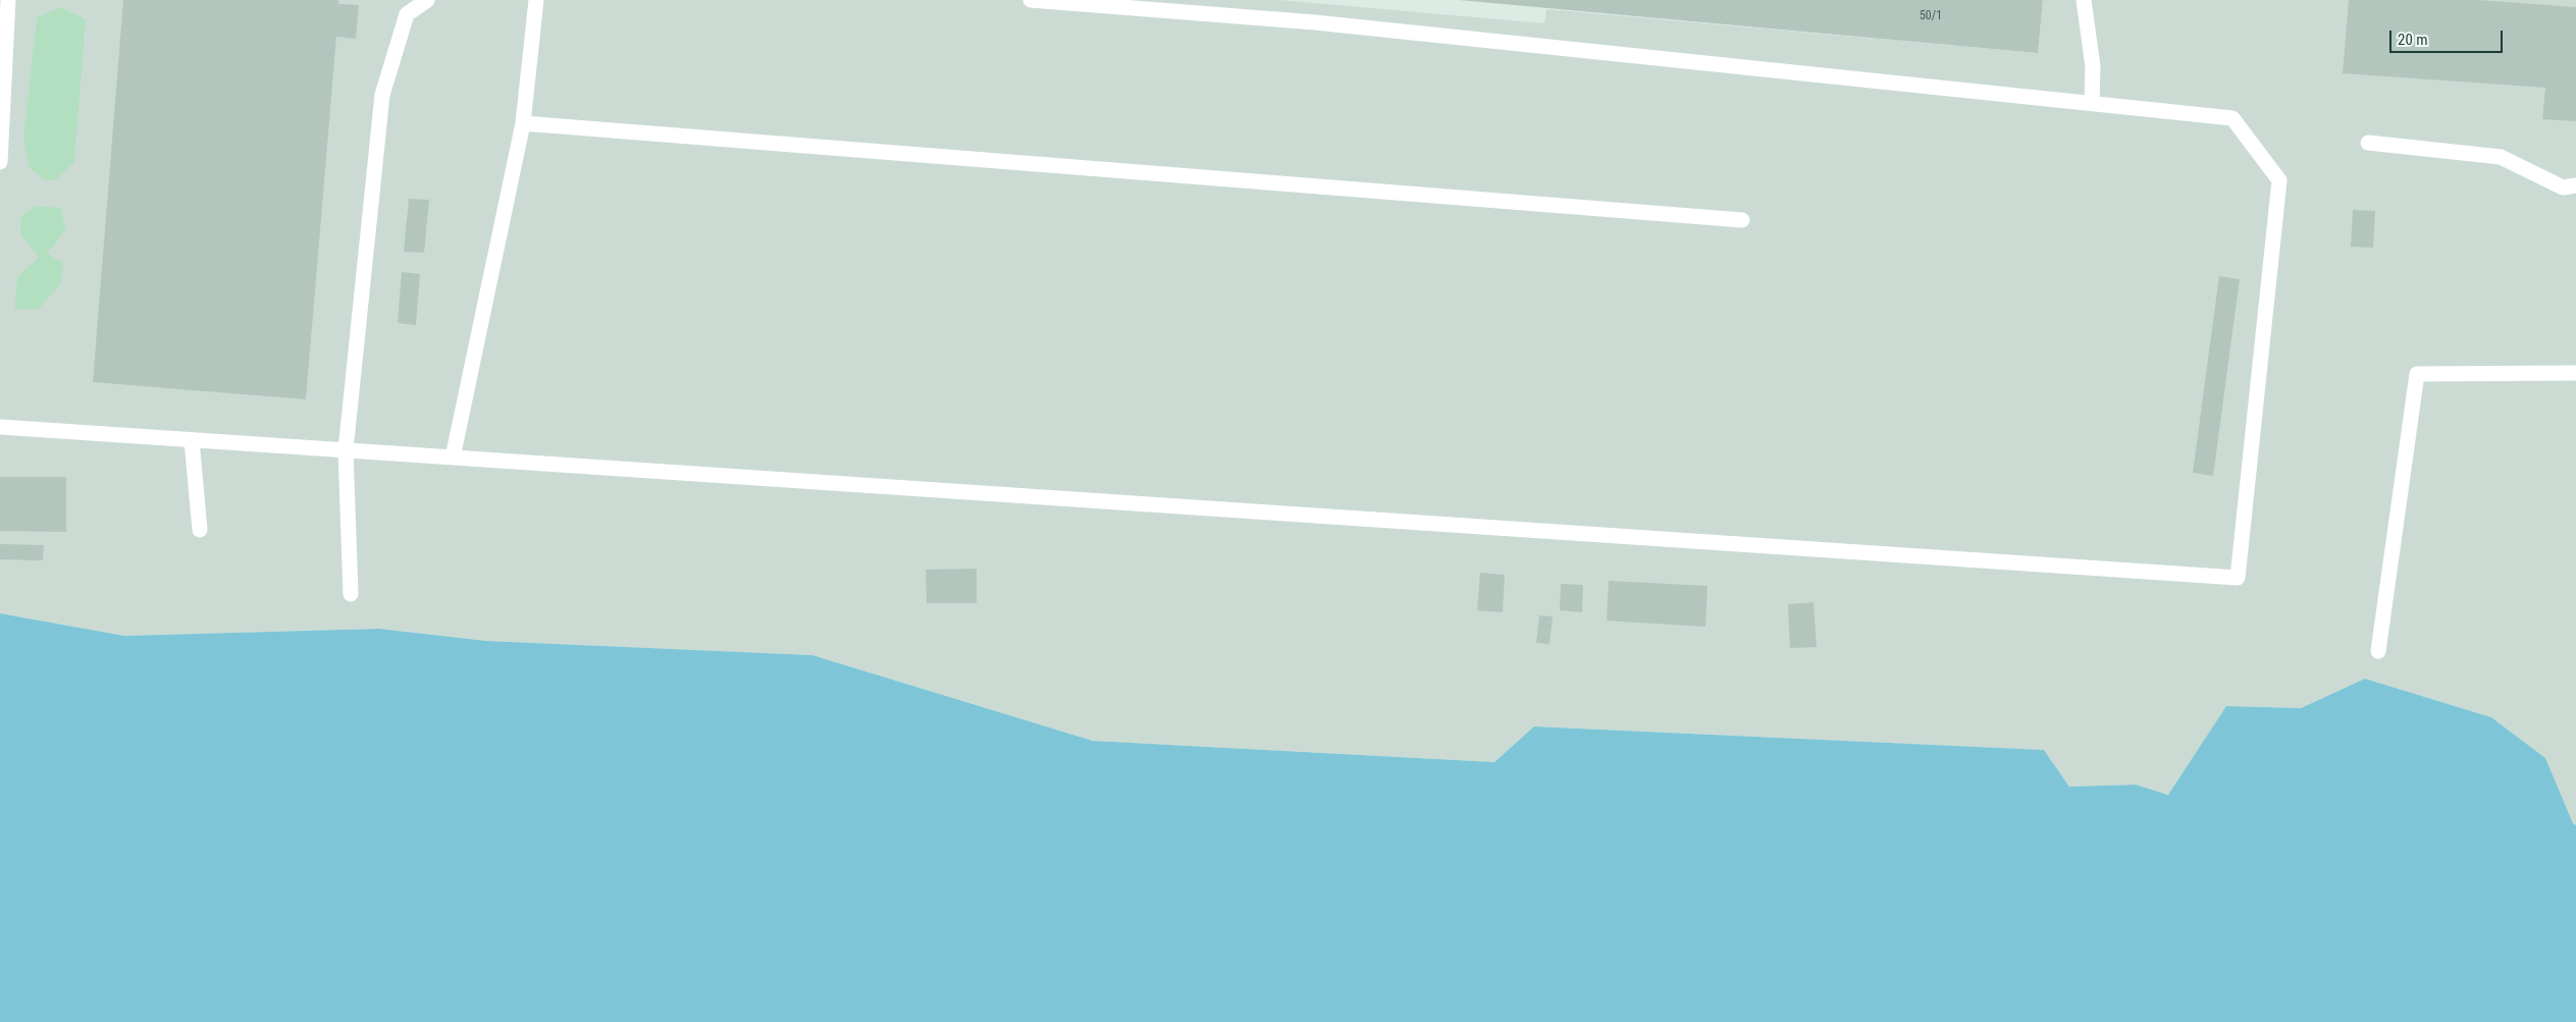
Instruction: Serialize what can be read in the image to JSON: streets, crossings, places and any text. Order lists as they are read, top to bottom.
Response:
{
  "house_numbers": ["50/1"],
  "scale_bar": "20 m"
}
